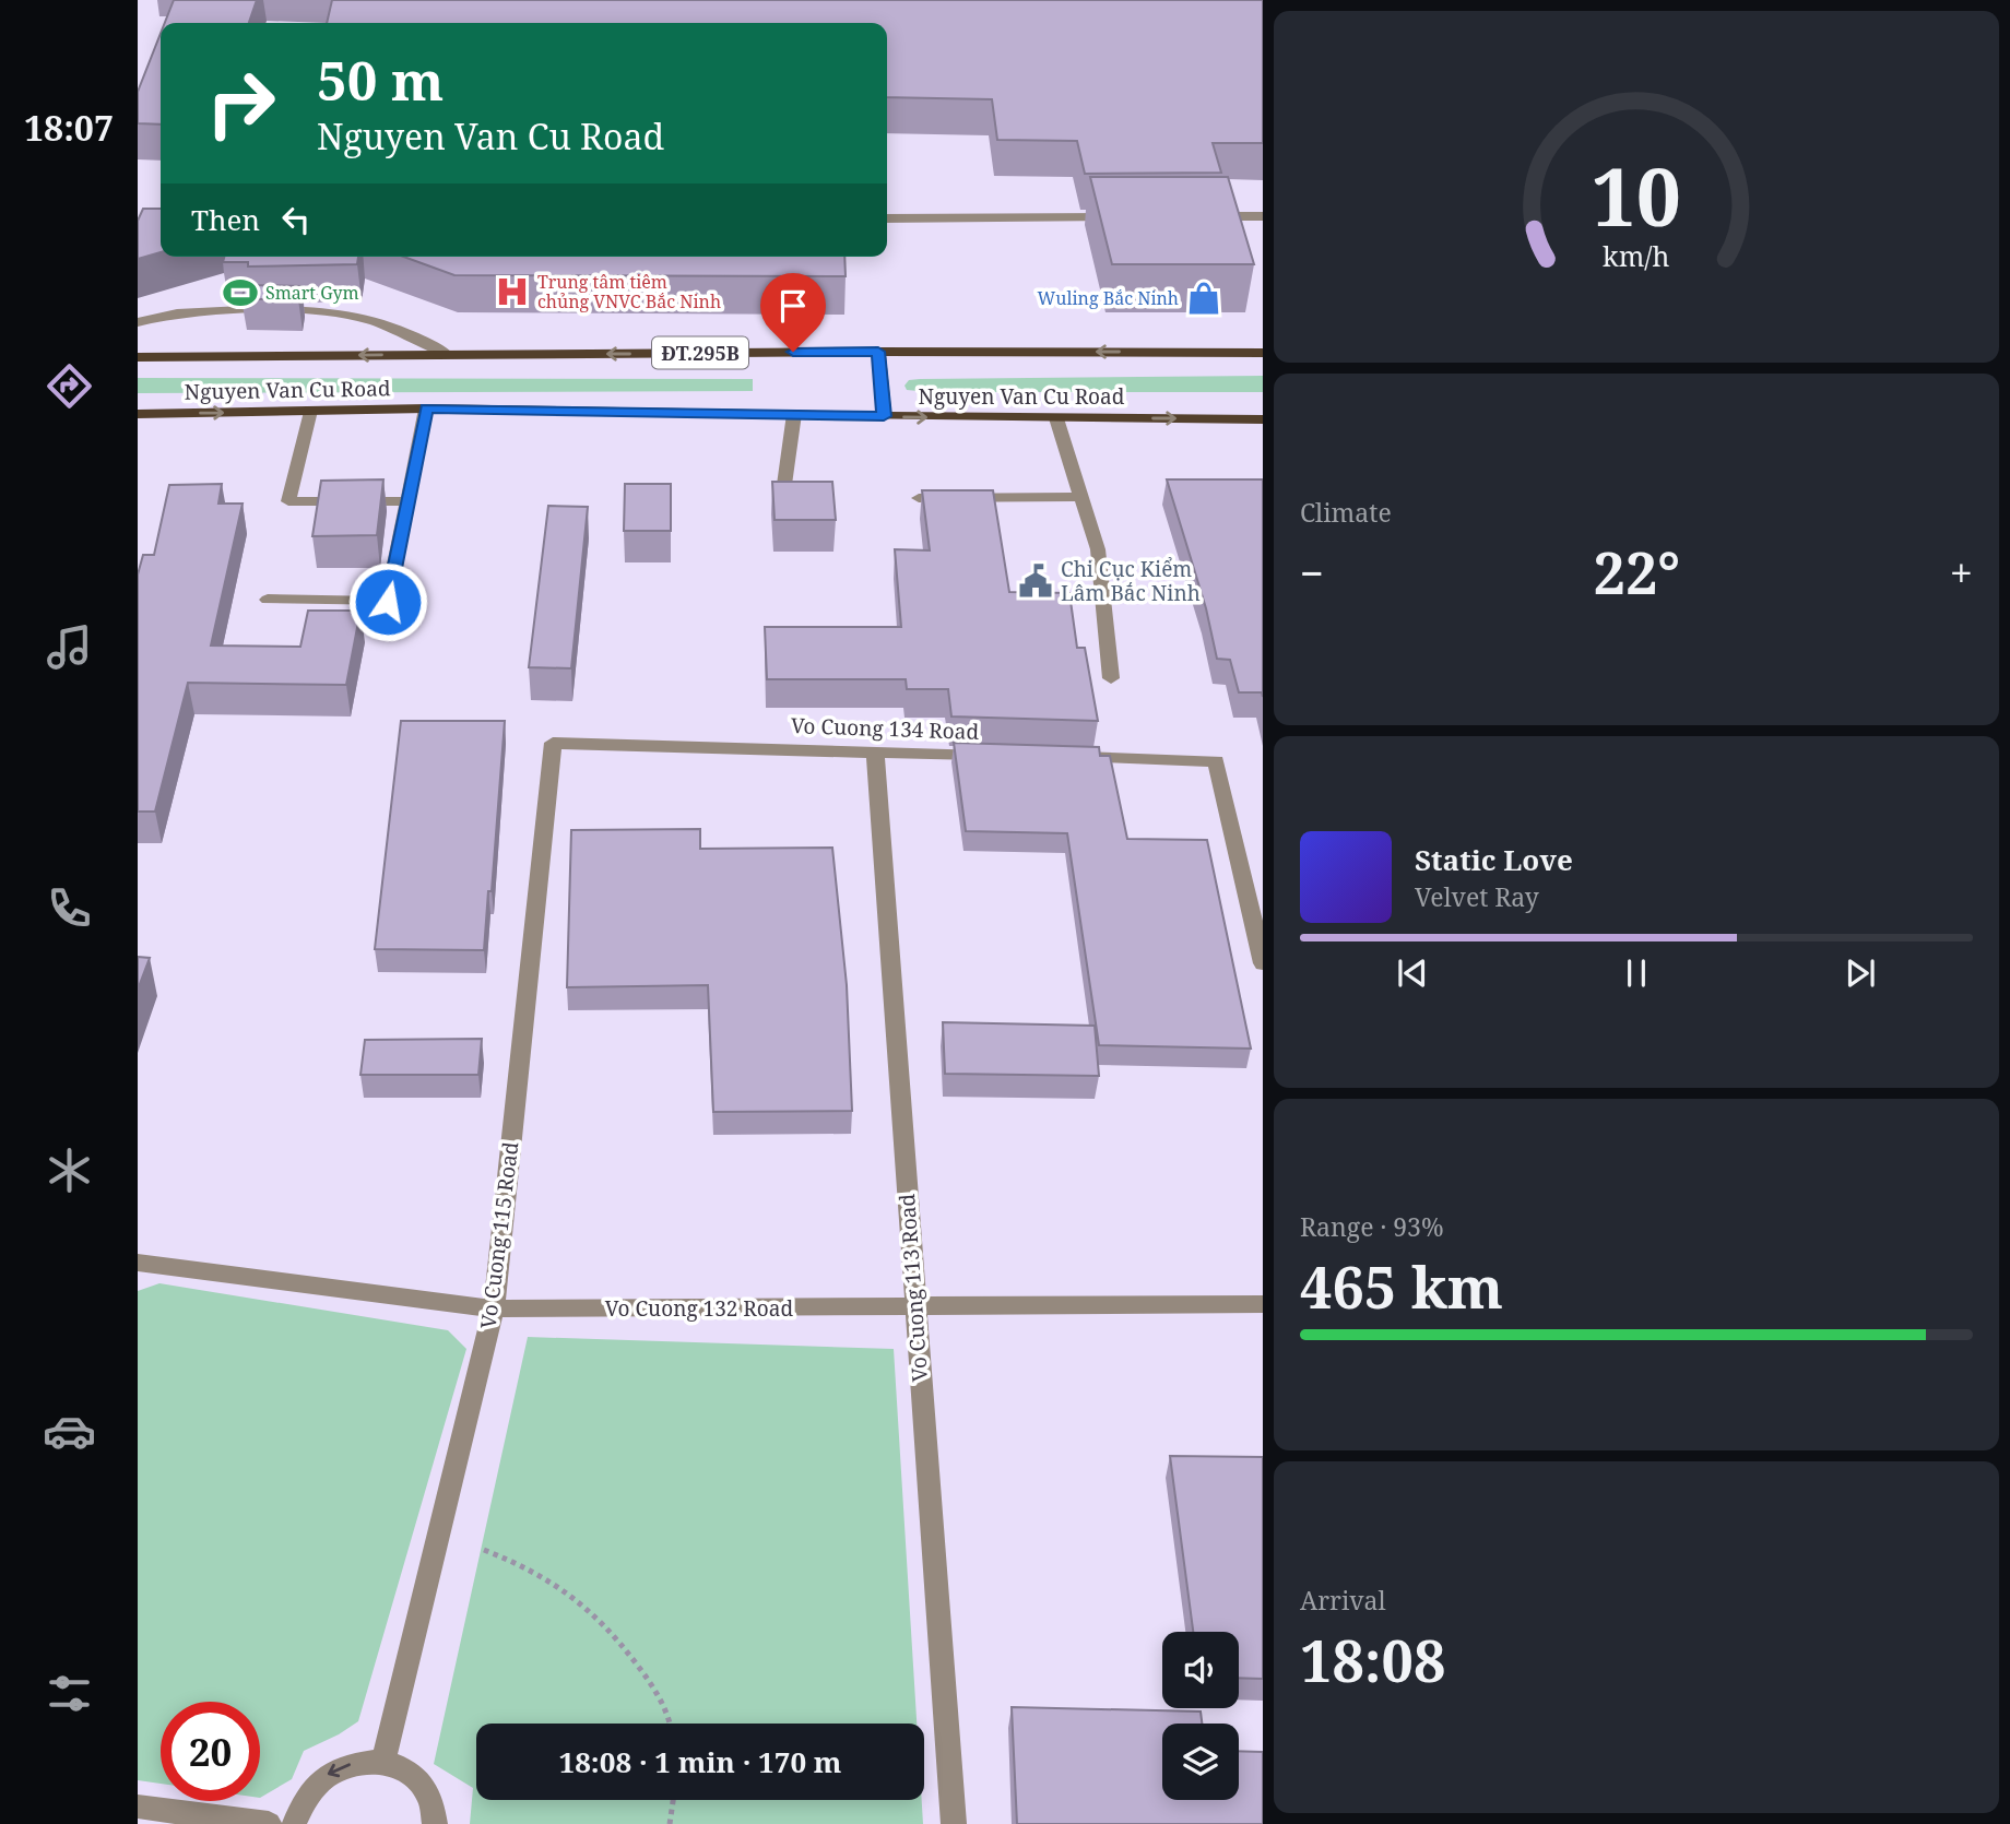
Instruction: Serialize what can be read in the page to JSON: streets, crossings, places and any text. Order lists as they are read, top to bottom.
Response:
{
  "streets": {
    "main road": ["ĐT.295B", "Nguyen Van Cu Road"],
    "street": [
      "Vo Cuong 134 Road",
      "Vo Cuong 115 Road",
      "Vo Cuong 113 Road",
      "Vo Cuong 132 Road"
    ]
  },
  "crossings": [
    ["Vo Cuong 134 Road", "Vo Cuong 115 Road"],
    ["Vo Cuong 134 Road", "Vo Cuong 113 Road"],
    ["Vo Cuong 115 Road", "Vo Cuong 132 Road"],
    ["Vo Cuong 113 Road", "Vo Cuong 132 Road"]
  ],
  "places": {
    "hospital": ["Trung tâm tiêm chủng VNVC Bắc Ninh"],
    "sports": ["Smart Gym"],
    "shop": ["Wuling Bắc Ninh"],
    "public building": ["Chi Cục Kiểm Lâm Bắc Ninh"]
  },
  "page": {
    "tabs": "18:07",
    "turn": ["50 m", "Nguyen Van Cu Road"],
    "then": "Then",
    "tile": [
      "Climate",
      ["Range · 93%", "465 km"],
      ["Arrival", "18:08"]
    ],
    "heat": ["−", "22°", "+"],
    "song": ["Static Love", "Velvet Ray"],
    "limit": "20",
    "trip": "18:08 · 1 min · 170 m",
    "gauge": ["10", "km/h"]
  }
}
